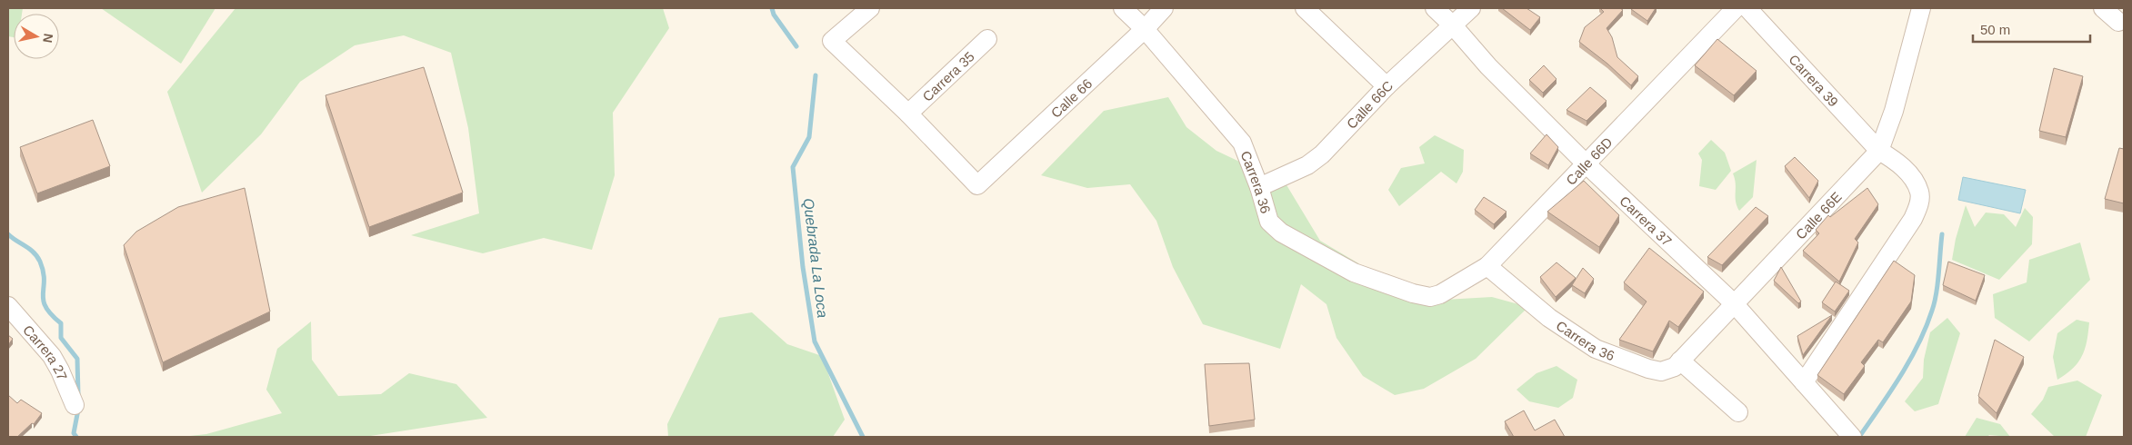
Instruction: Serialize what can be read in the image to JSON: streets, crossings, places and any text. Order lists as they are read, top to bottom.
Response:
{
  "streets": {
    "street": [
      "Carrera 35",
      "Carrera 39",
      "Calle 66",
      "Calle 66C",
      "Calle 66D",
      "Carrera 36",
      "Calle 66E",
      "Carrera 37",
      "Carrera 27"
    ]
  },
  "crossings": [
    ["Carrera 35", "Calle 66"],
    ["Carrera 39", "Calle 66E"],
    ["Carrera 39", "Carrera 37"],
    ["Calle 66", "Carrera 36"],
    ["Calle 66C", "Carrera 36"],
    ["Calle 66C", "Carrera 37"],
    ["Calle 66D", "Carrera 36"],
    ["Calle 66D", "Carrera 37"],
    ["Carrera 36", "Calle 66E"],
    ["Calle 66E", "Carrera 37"]
  ],
  "water": ["Quebrada La Loca"],
  "scale_bar": "50 m",
  "north": "right"
}
